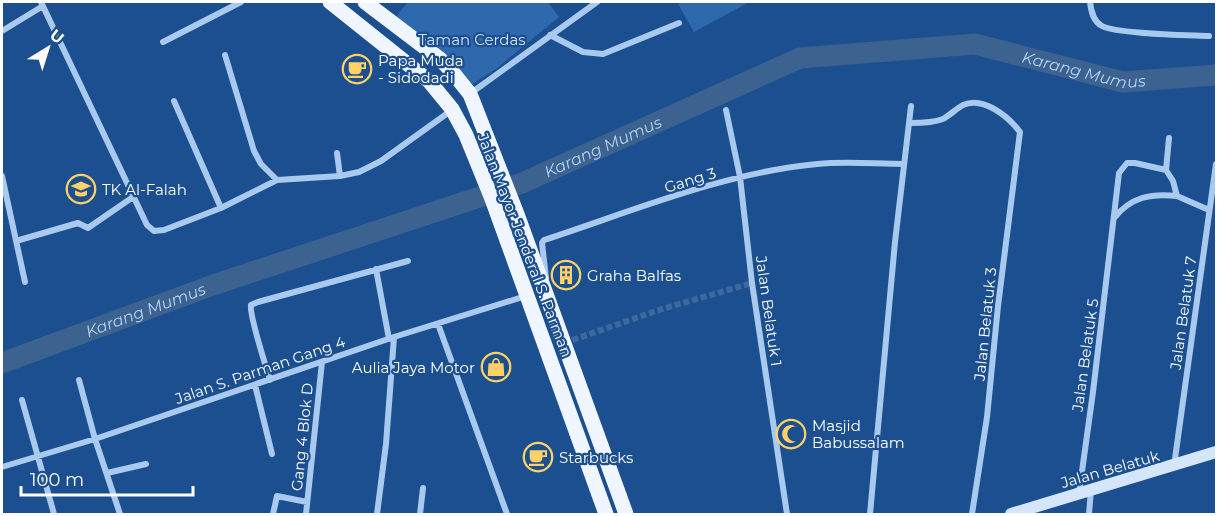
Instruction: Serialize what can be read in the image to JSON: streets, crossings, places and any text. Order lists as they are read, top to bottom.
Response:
{
  "streets": {
    "main road": ["Jalan Mayor Jenderal S. Parman"],
    "street": [
      "Gang 3",
      "Jalan Belatuk 1",
      "Jalan Belatuk 7",
      "Jalan Belatuk 3",
      "Jalan Belatuk 5",
      "Jalan S. Parman Gang 4",
      "Gang 4 Blok D",
      "Jalan Belatuk"
    ]
  },
  "crossings": [
    ["Gang 3", "Jalan Mayor Jenderal S. Parman"],
    ["Gang 3", "Jalan Belatuk 1"],
    ["Jalan Mayor Jenderal S. Parman", "Jalan S. Parman Gang 4"],
    ["Jalan Belatuk 7", "Jalan Belatuk"],
    ["Jalan Belatuk 5", "Jalan Belatuk"],
    ["Jalan S. Parman Gang 4", "Gang 4 Blok D"]
  ],
  "water": ["Karang Mumus"],
  "parks": ["Taman Cerdas"],
  "places": {
    "cafe": ["Papa Muda - Sidodadi", "Starbucks"],
    "school or university": ["TK Al-Falah"],
    "building": ["Graha Balfas"],
    "shop": ["Aulia Jaya Motor"],
    "mosque": ["Masjid Babussalam"]
  },
  "scale_bar": "100 m",
  "north": "top right"
}
